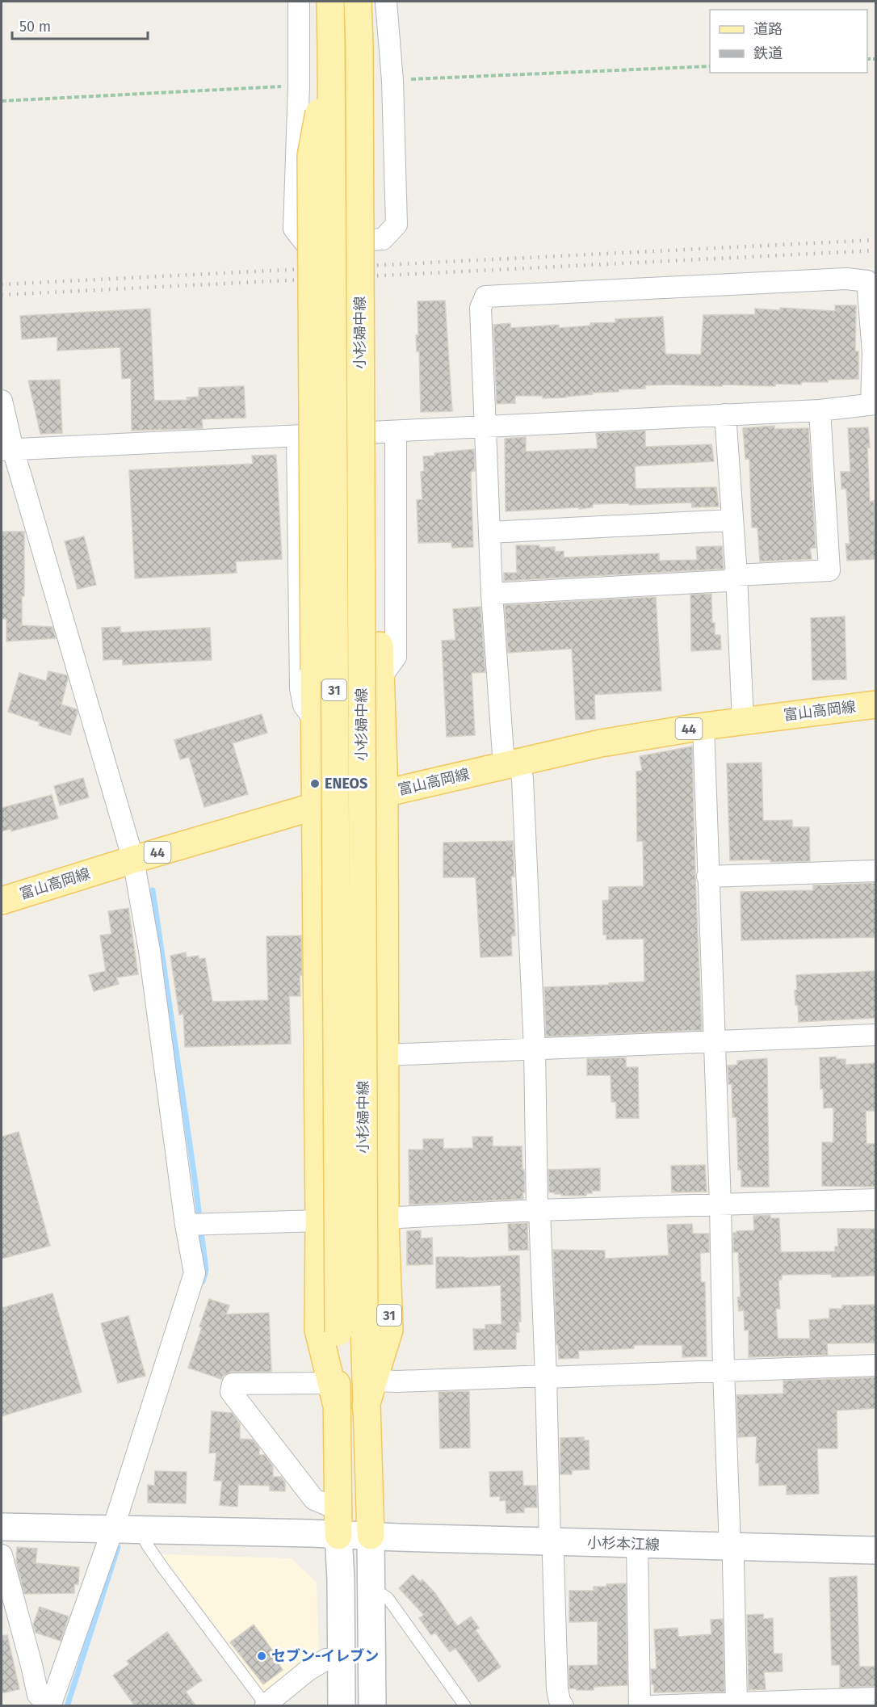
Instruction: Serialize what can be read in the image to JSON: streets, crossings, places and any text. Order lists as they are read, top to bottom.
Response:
{
  "streets": {
    "main road": [
      "小杉婦中線",
      "31",
      "富山高岡線",
      "44",
      "小杉本江線"
    ]
  },
  "crossings": [
    ["小杉婦中線", "31"],
    ["小杉婦中線", "小杉本江線"],
    ["31", "富山高岡線"]
  ],
  "places": ["ENEOS", "セブン-イレブン"],
  "legend": ["道路", "鉄道"],
  "scale_bar": "50 m"
}
